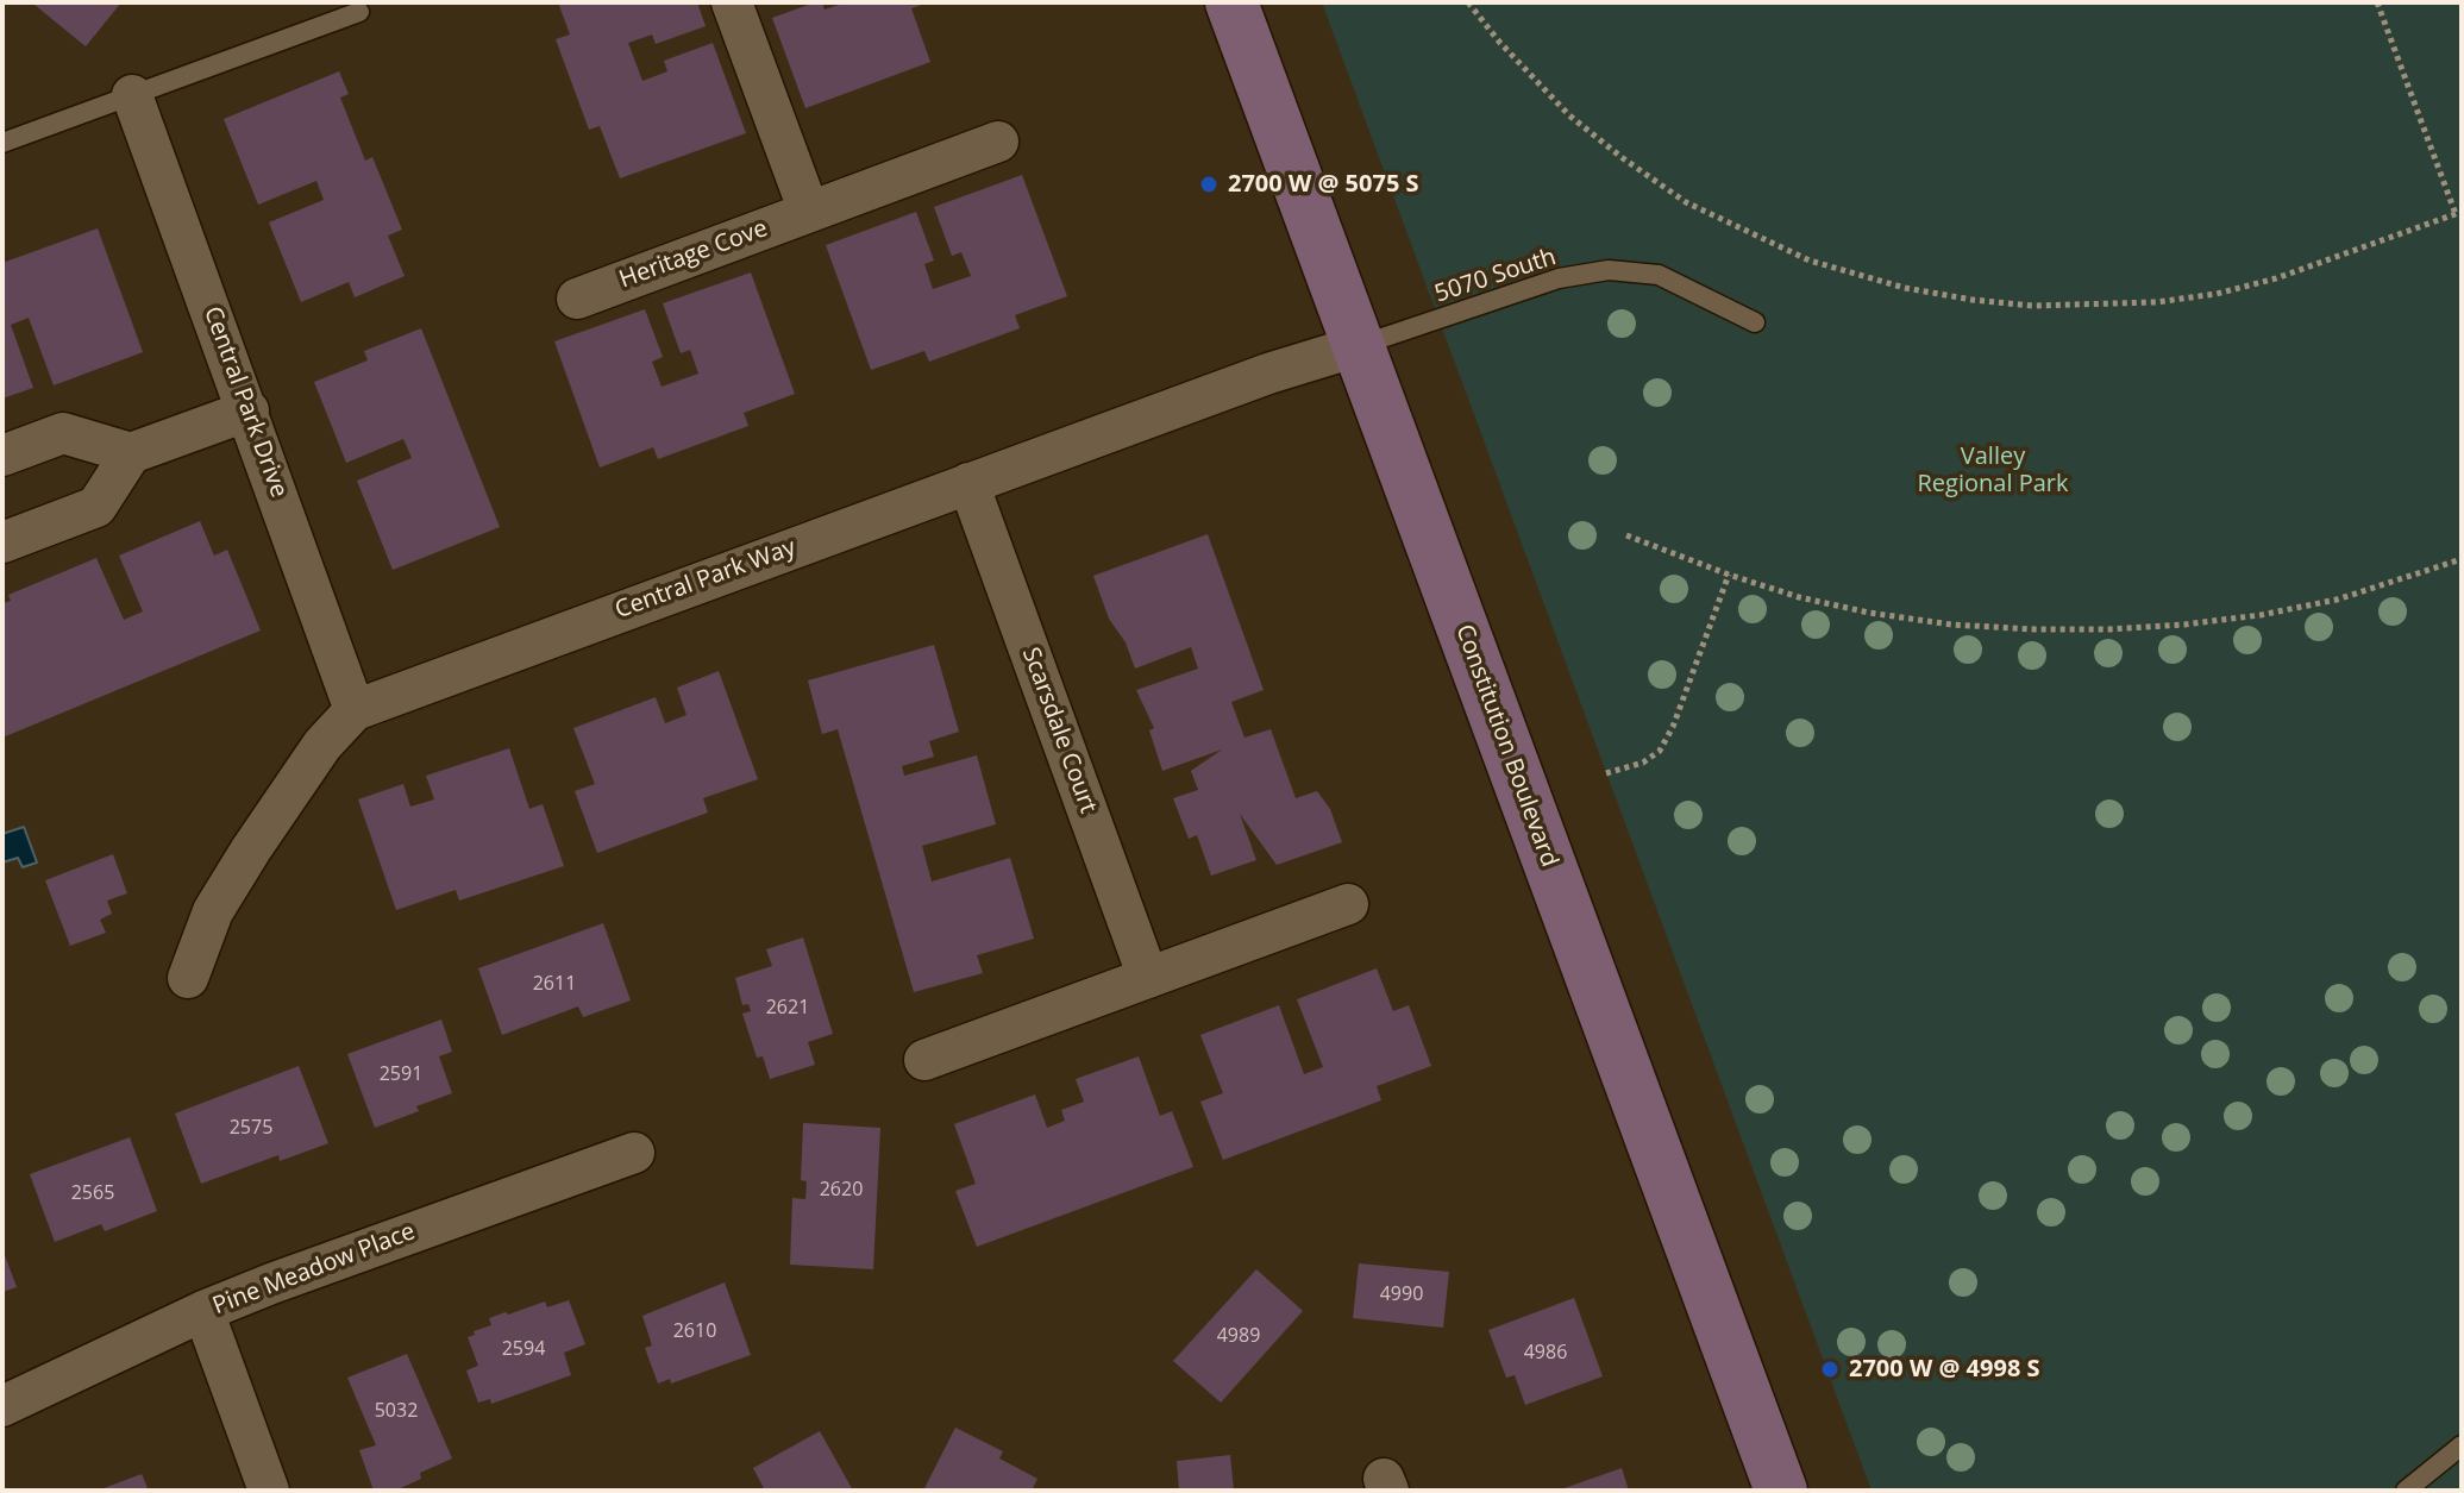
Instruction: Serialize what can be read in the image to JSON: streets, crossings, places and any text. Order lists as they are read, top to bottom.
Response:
{
  "streets": {
    "main road": ["Constitution Boulevard"],
    "street": [
      "Heritage Cove",
      "Central Park Drive",
      "Central Park Way",
      "Scarsdale Court",
      "Pine Meadow Place"
    ],
    "lane": ["5070 South"]
  },
  "crossings": [
    ["5070 South", "Central Park Way"],
    ["5070 South", "Constitution Boulevard"],
    ["Central Park Drive", "Central Park Way"],
    ["Central Park Way", "Scarsdale Court"],
    ["Central Park Way", "Constitution Boulevard"]
  ],
  "parks": ["Valley Regional Park"],
  "places": ["2700 W @ 5075 S", "2700 W @ 4998 S"],
  "house_numbers": [
    "2611",
    "2621",
    "2591",
    "2575",
    "2620",
    "2565",
    "4990",
    "2610",
    "4989",
    "2594",
    "4986",
    "5032"
  ]
}
